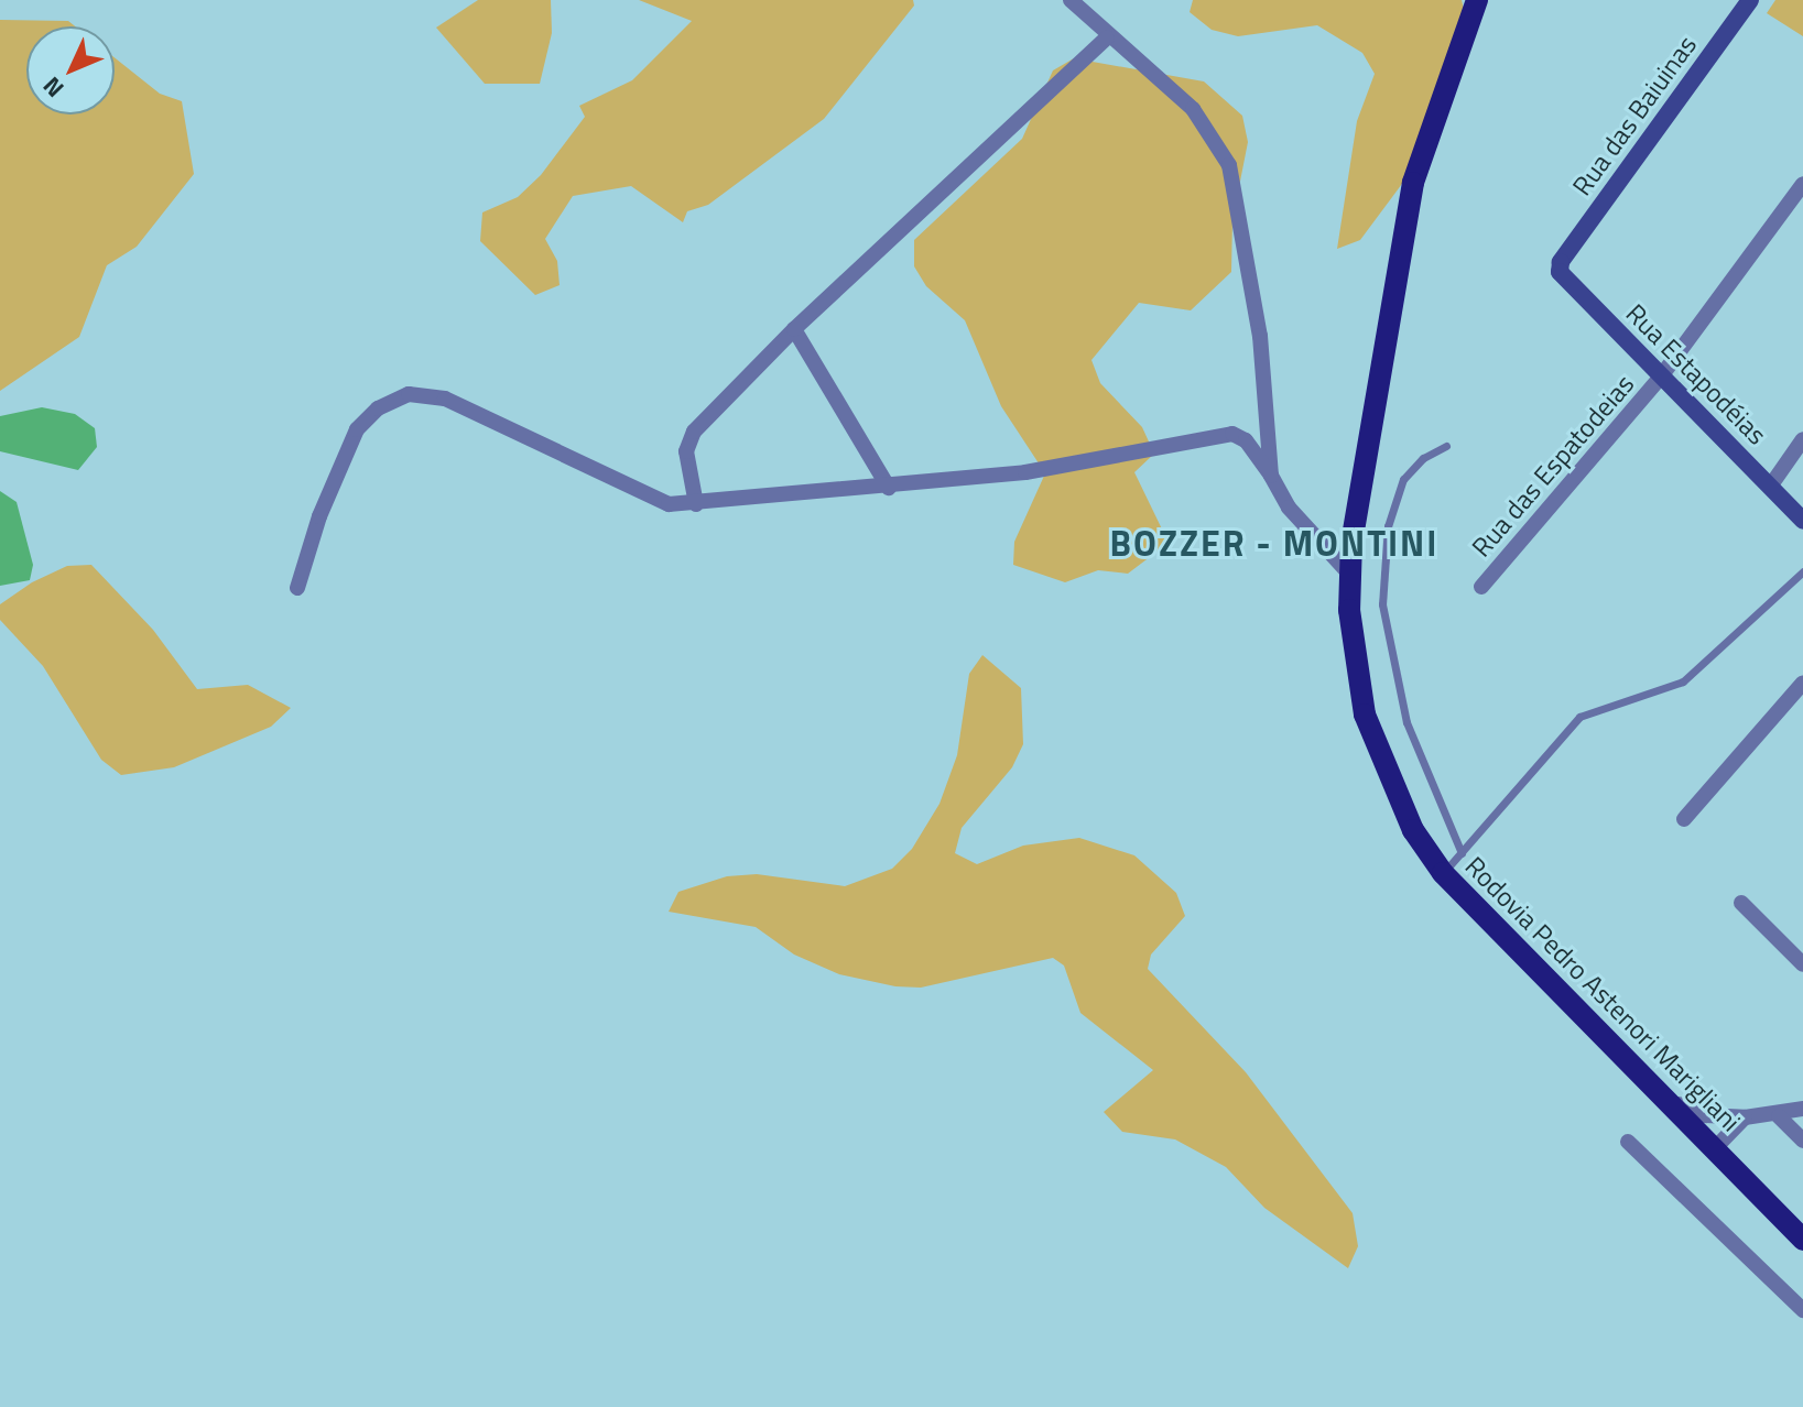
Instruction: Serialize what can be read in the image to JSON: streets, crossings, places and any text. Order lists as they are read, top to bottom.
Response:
{
  "streets": {
    "main road": ["Rodovia Pedro Astenori Marigliani"],
    "street": ["Rua das Baiuinas", "Rua Estapodéias", "Rua das Espatodeias"]
  },
  "crossings": [
    ["Rua das Baiuinas", "Rua Estapodéias"],
    ["Rua Estapodéias", "Rua das Espatodeias"]
  ],
  "districts": ["BOZZER - MONTINI"],
  "north": "bottom left"
}
